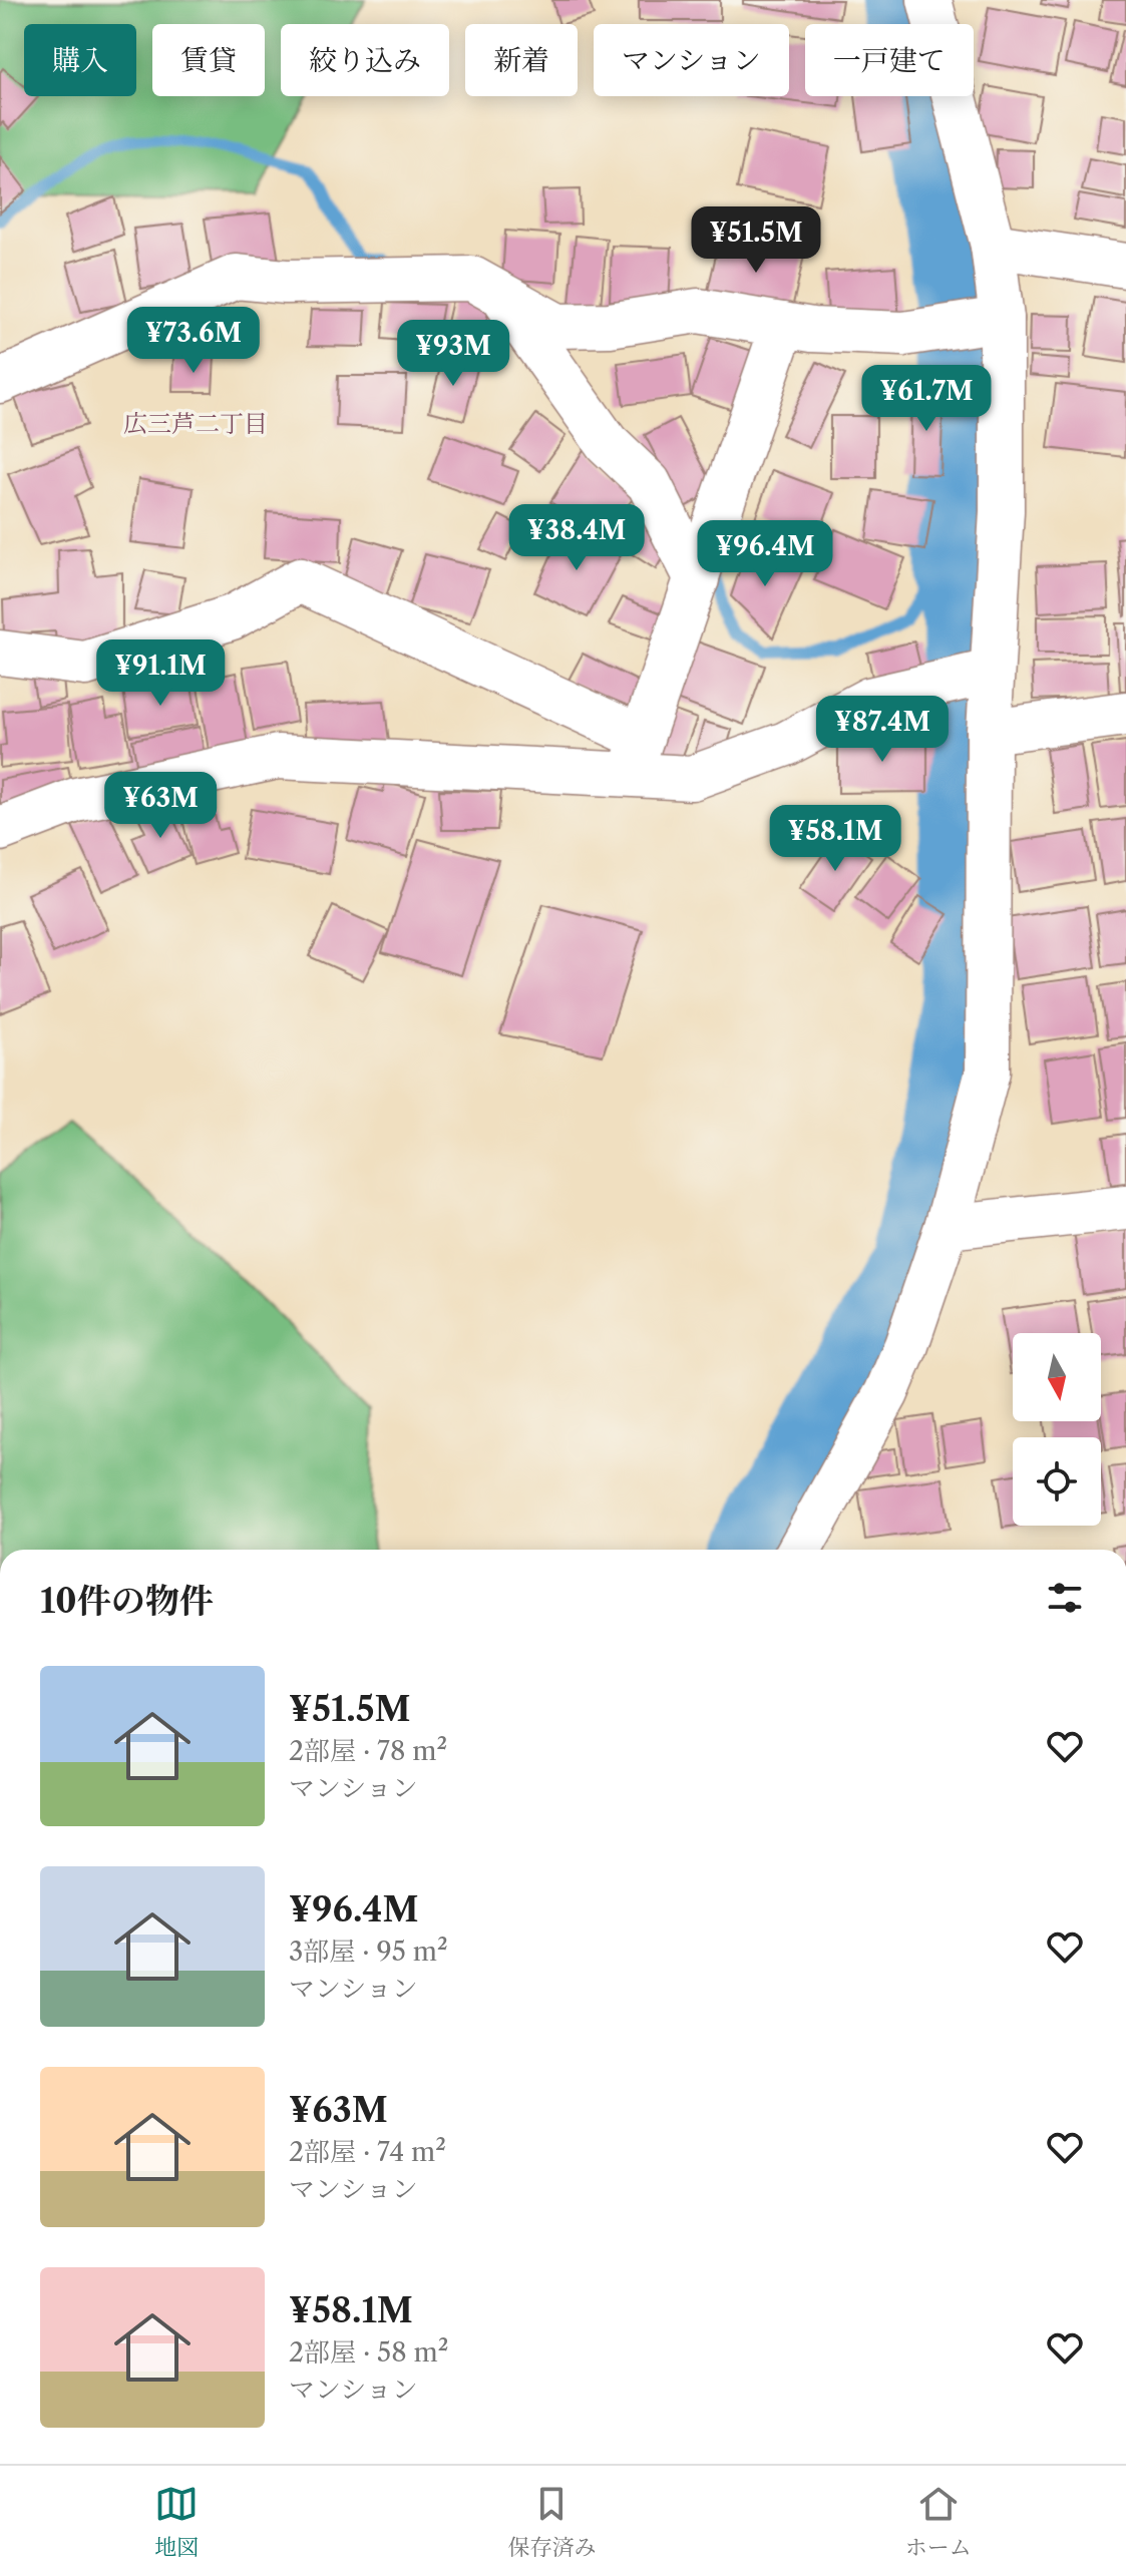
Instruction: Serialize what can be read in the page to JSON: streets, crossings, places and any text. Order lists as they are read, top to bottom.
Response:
{
  "districts": ["広三芦二丁目"],
  "north": "bottom",
  "page": {
    "chip": [
      "購入",
      "賃貸",
      "絞り込み",
      "新着",
      "マンション",
      "一戸建て"
    ],
    "price": [
      "¥51.5M",
      "¥73.6M",
      "¥93M",
      "¥61.7M",
      "¥38.4M",
      "¥96.4M",
      "¥91.1M",
      "¥87.4M",
      "¥63M",
      "¥58.1M"
    ],
    "heading": "10件の物件",
    "list": [
      {
        "name": "¥51.5M",
        "note": "2部屋 · 78 m² · マンション"
      },
      {
        "name": "¥96.4M",
        "note": "3部屋 · 95 m² · マンション"
      },
      {
        "name": "¥63M",
        "note": "2部屋 · 74 m² · マンション"
      },
      {
        "name": "¥58.1M",
        "note": "2部屋 · 58 m² · マンション"
      }
    ],
    "tabs": ["地図", "保存済み", "ホーム"]
  }
}
